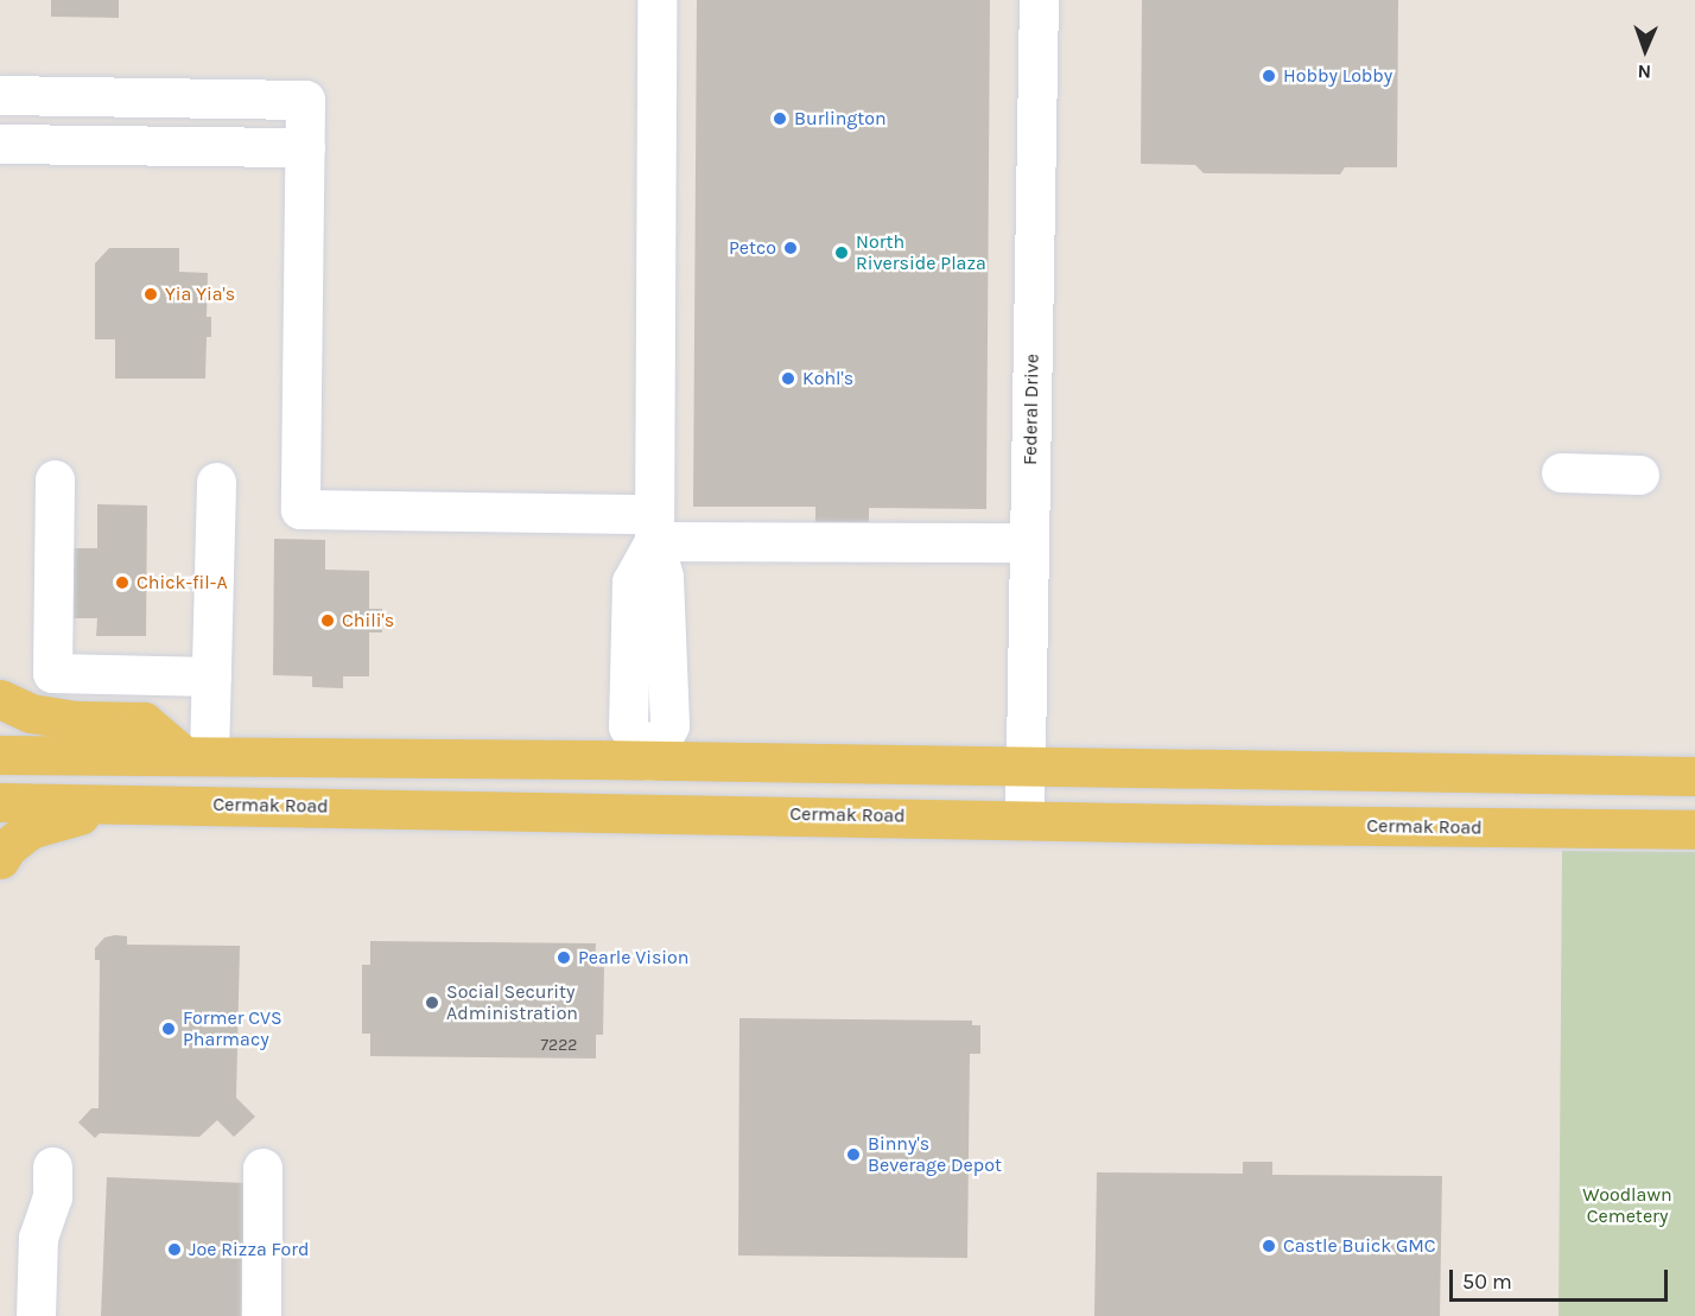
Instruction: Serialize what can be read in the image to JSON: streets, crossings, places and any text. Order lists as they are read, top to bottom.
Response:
{
  "streets": {
    "main road": ["Cermak Road"],
    "street": ["Federal Drive"]
  },
  "crossings": [
    ["Federal Drive", "Cermak Road"]
  ],
  "parks": ["Woodlawn Cemetery"],
  "places": [
    "Hobby Lobby",
    "Burlington",
    "Petco",
    "North Riverside Plaza",
    "Yia Yia's",
    "Kohl's",
    "Chick-fil-A",
    "Chili's",
    "Pearle Vision",
    "Social Security Administration",
    "Former CVS Pharmacy",
    "Binny's Beverage Depot",
    "Castle Buick GMC",
    "Joe Rizza Ford"
  ],
  "house_numbers": ["7222"],
  "scale_bar": "50 m",
  "north": "bottom"
}
